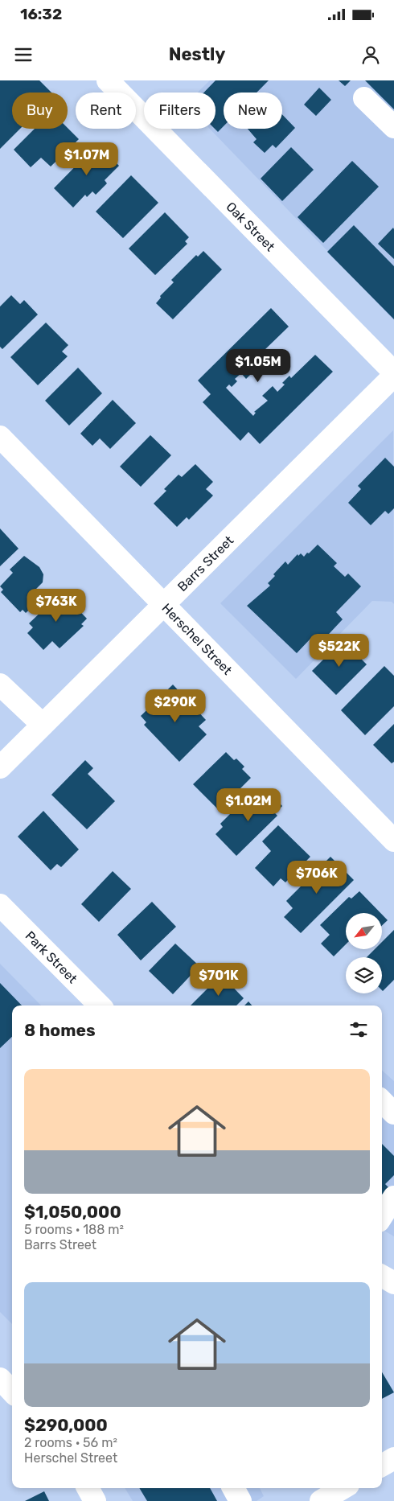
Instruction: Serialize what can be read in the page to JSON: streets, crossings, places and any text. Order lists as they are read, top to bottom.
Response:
{
  "streets": {
    "street": [
      "Oak Street",
      "Barrs Street",
      "Herschel Street",
      "Park Street"
    ]
  },
  "crossings": [
    ["Barrs Street", "Herschel Street"]
  ],
  "north": "bottom left",
  "page": {
    "status": "16:32",
    "header": "Nestly",
    "chip": [
      "Buy",
      "Rent",
      "Filters",
      "New"
    ],
    "price": [
      "$1.07M",
      "$1.05M",
      "$763K",
      "$522K",
      "$290K",
      "$1.02M",
      "$706K",
      "$701K"
    ],
    "heading": "8 homes",
    "list": [
      {
        "name": "$1,050,000",
        "note": "5 rooms · 188 m² · Barrs Street"
      },
      {
        "name": "$290,000",
        "note": "2 rooms · 56 m² · Herschel Street"
      }
    ]
  }
}
